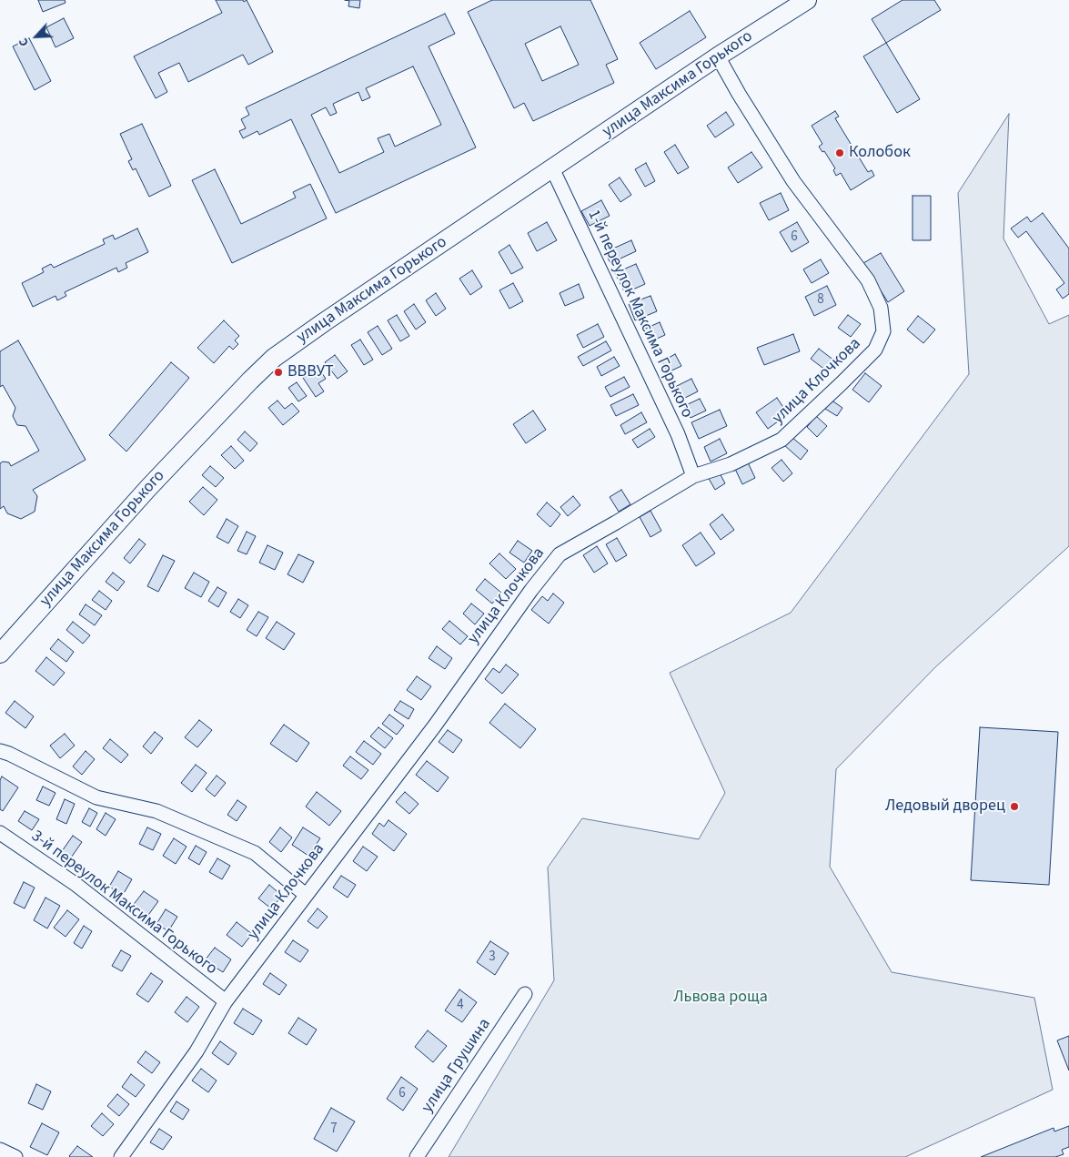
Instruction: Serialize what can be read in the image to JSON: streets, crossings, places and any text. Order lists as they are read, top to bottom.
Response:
{
  "streets": {
    "main road": ["улица Максима Горького"],
    "street": [
      "1-й переулок Максима Горького",
      "улица Клочкова",
      "3-й переулок Максима Горького",
      "улица Грушина"
    ]
  },
  "crossings": [
    ["улица Максима Горького", "1-й переулок Максима Горького"],
    ["улица Максима Горького", "улица Клочкова"],
    ["1-й переулок Максима Горького", "улица Клочкова"],
    ["улица Клочкова", "3-й переулок Максима Горького"]
  ],
  "parks": ["Львова роща"],
  "places": ["Колобок", "ВВВУТ", "Ледовый дворец"],
  "house_numbers": [
    "6",
    "8",
    "3",
    "4",
    "6",
    "7"
  ],
  "north": "bottom left"
}
